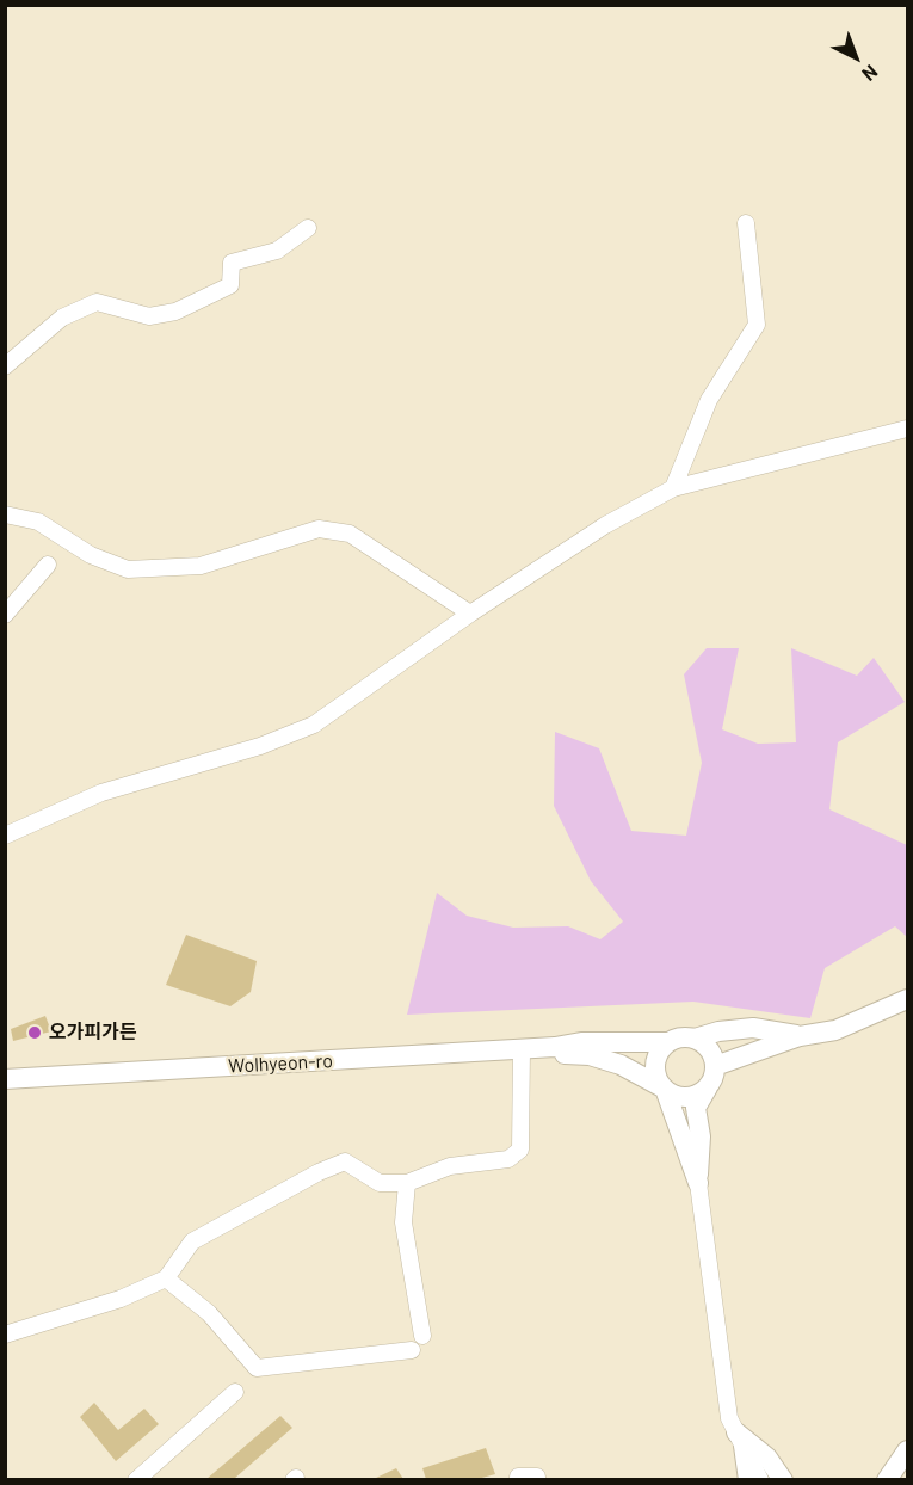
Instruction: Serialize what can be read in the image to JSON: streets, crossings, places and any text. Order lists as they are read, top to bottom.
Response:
{
  "streets": {
    "main road": ["Wolhyeon-ro"]
  },
  "places": ["오가피가든"],
  "north": "bottom right"
}
